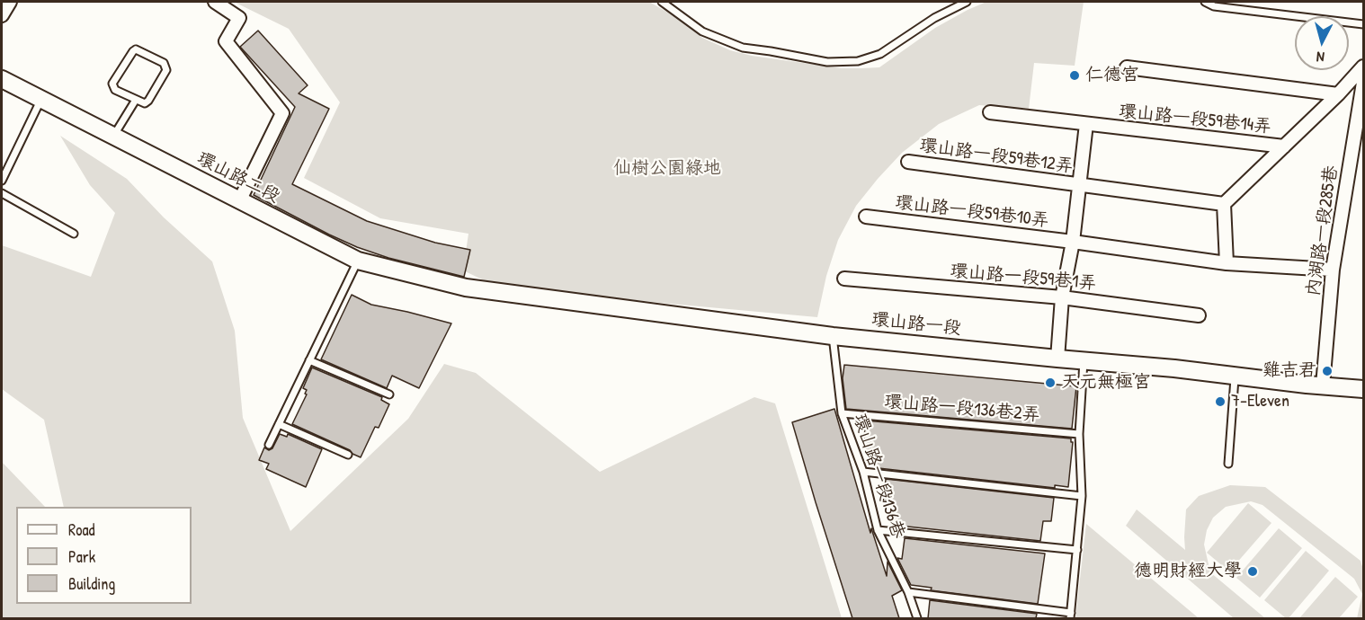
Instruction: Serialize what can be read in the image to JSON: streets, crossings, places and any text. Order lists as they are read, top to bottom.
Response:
{
  "streets": {
    "street": [
      "環山路一段59巷14弄",
      "環山路一段59巷12弄",
      "環山路二段",
      "環山路一段59巷10弄",
      "內湖路一段285巷",
      "環山路一段59巷1弄",
      "環山路一段"
    ],
    "lane": ["環山路一段136巷2弄", "環山路一段136巷"]
  },
  "crossings": [
    ["環山路二段", "環山路一段"],
    ["環山路一段59巷10弄", "內湖路一段285巷"],
    ["內湖路一段285巷", "環山路一段"],
    ["環山路一段", "環山路一段136巷"],
    ["環山路一段136巷2弄", "環山路一段136巷"]
  ],
  "parks": ["仙樹公園綠地"],
  "places": [
    "仁德宮",
    "雞吉君",
    "天元無極宮",
    "7-Eleven",
    "德明財經大學"
  ],
  "legend": ["Road", "Park", "Building"],
  "north": "bottom"
}
